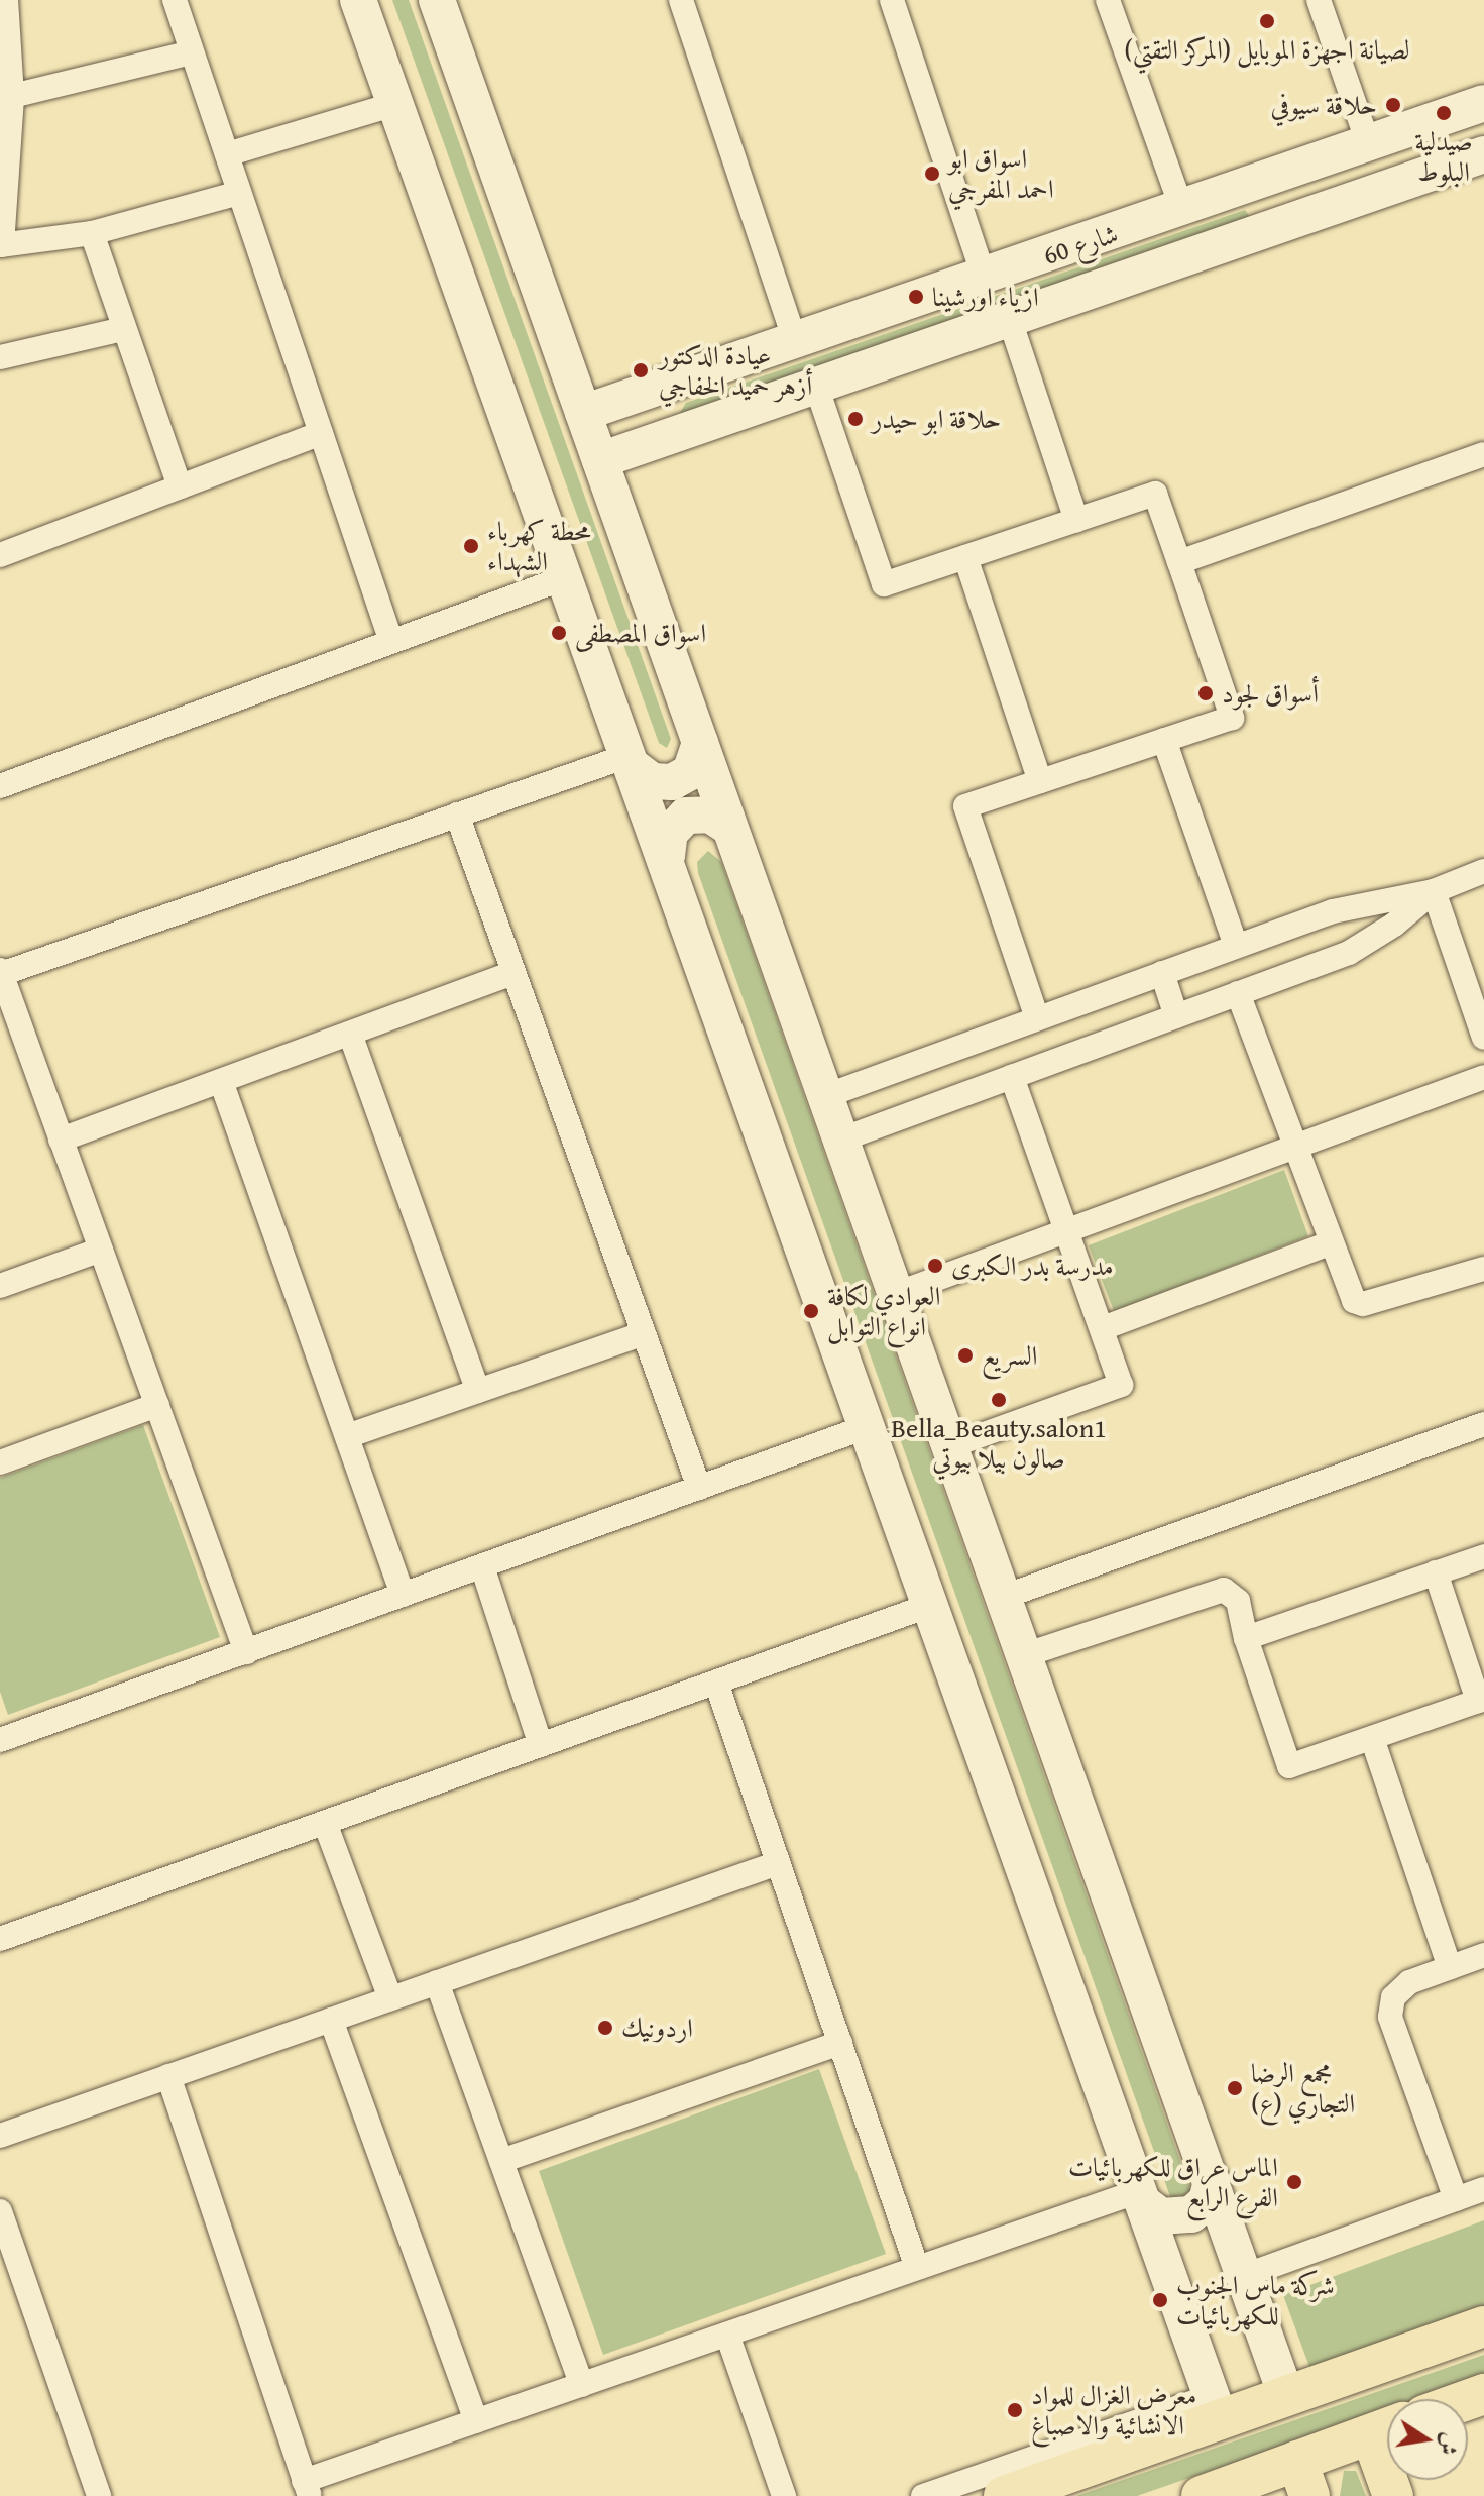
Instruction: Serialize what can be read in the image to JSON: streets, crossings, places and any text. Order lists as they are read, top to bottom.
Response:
{
  "streets": {
    "main road": ["شارع 60"]
  },
  "places": [
    "(المركز التقتي) لصيانة اجهزة الموبايل",
    "حلاقة سيوفي",
    "صيدلية البلوط",
    "اسواق ابو احمد المفرجي",
    "ازياء اورشينا",
    "عيادة الدكتور أزهر حميد الخفاجي",
    "حلاقة ابو حيدر",
    "محطة كهرباء الشهداء",
    "اسواق المصطفى",
    "أسواق لجود",
    "مدرسة بدر الكبرى",
    "العوادي لكافة انواع التوابل",
    "السريع",
    "Bella_Beauty.salon1 صالون بيلا بيوتي",
    "اردونيك",
    "مجمع الرضا (ع) التجاري",
    "الماس عراق للكهربائيات الفرع الرابع",
    "شركة ماس الجنوب للكهربائيات",
    "معرض الغزال للمواد الانشائية والاصباغ"
  ],
  "north": "right"
}
